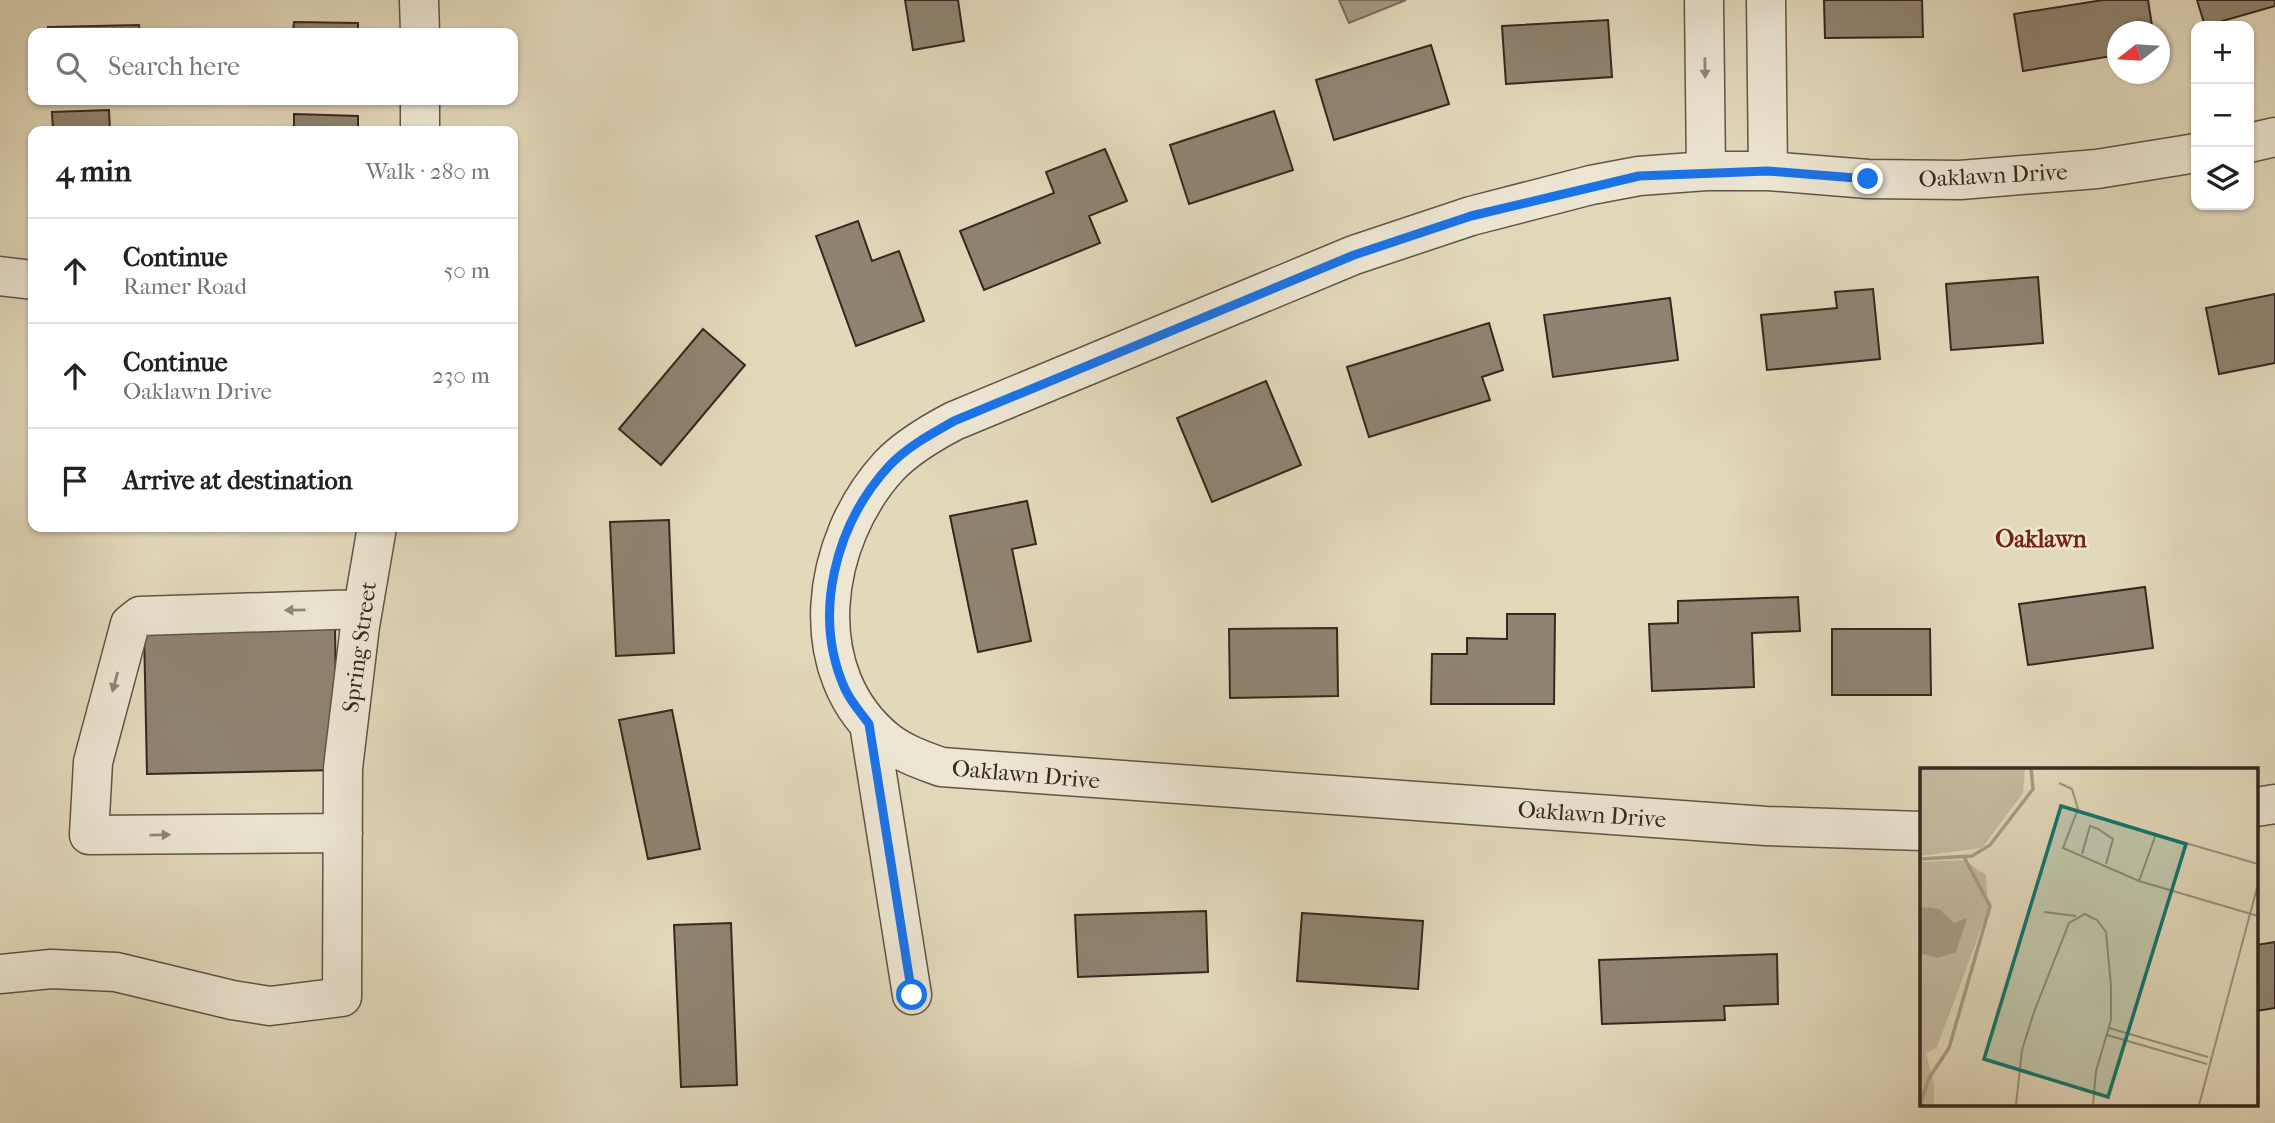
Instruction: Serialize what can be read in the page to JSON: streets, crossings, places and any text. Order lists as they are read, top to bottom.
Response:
{
  "streets": {
    "street": ["Oaklawn Drive", "Spring Street"]
  },
  "districts": ["Oaklawn"],
  "north": "left",
  "page": {
    "map_buttons": ["+", "−"],
    "search": "Search here",
    "heading": ["4 min", "Walk · 280 m"],
    "list": [
      ["Continue", "Ramer Road", "50 m"],
      ["Continue", "Oaklawn Drive", "230 m"],
      "Arrive at destination"
    ]
  }
}
